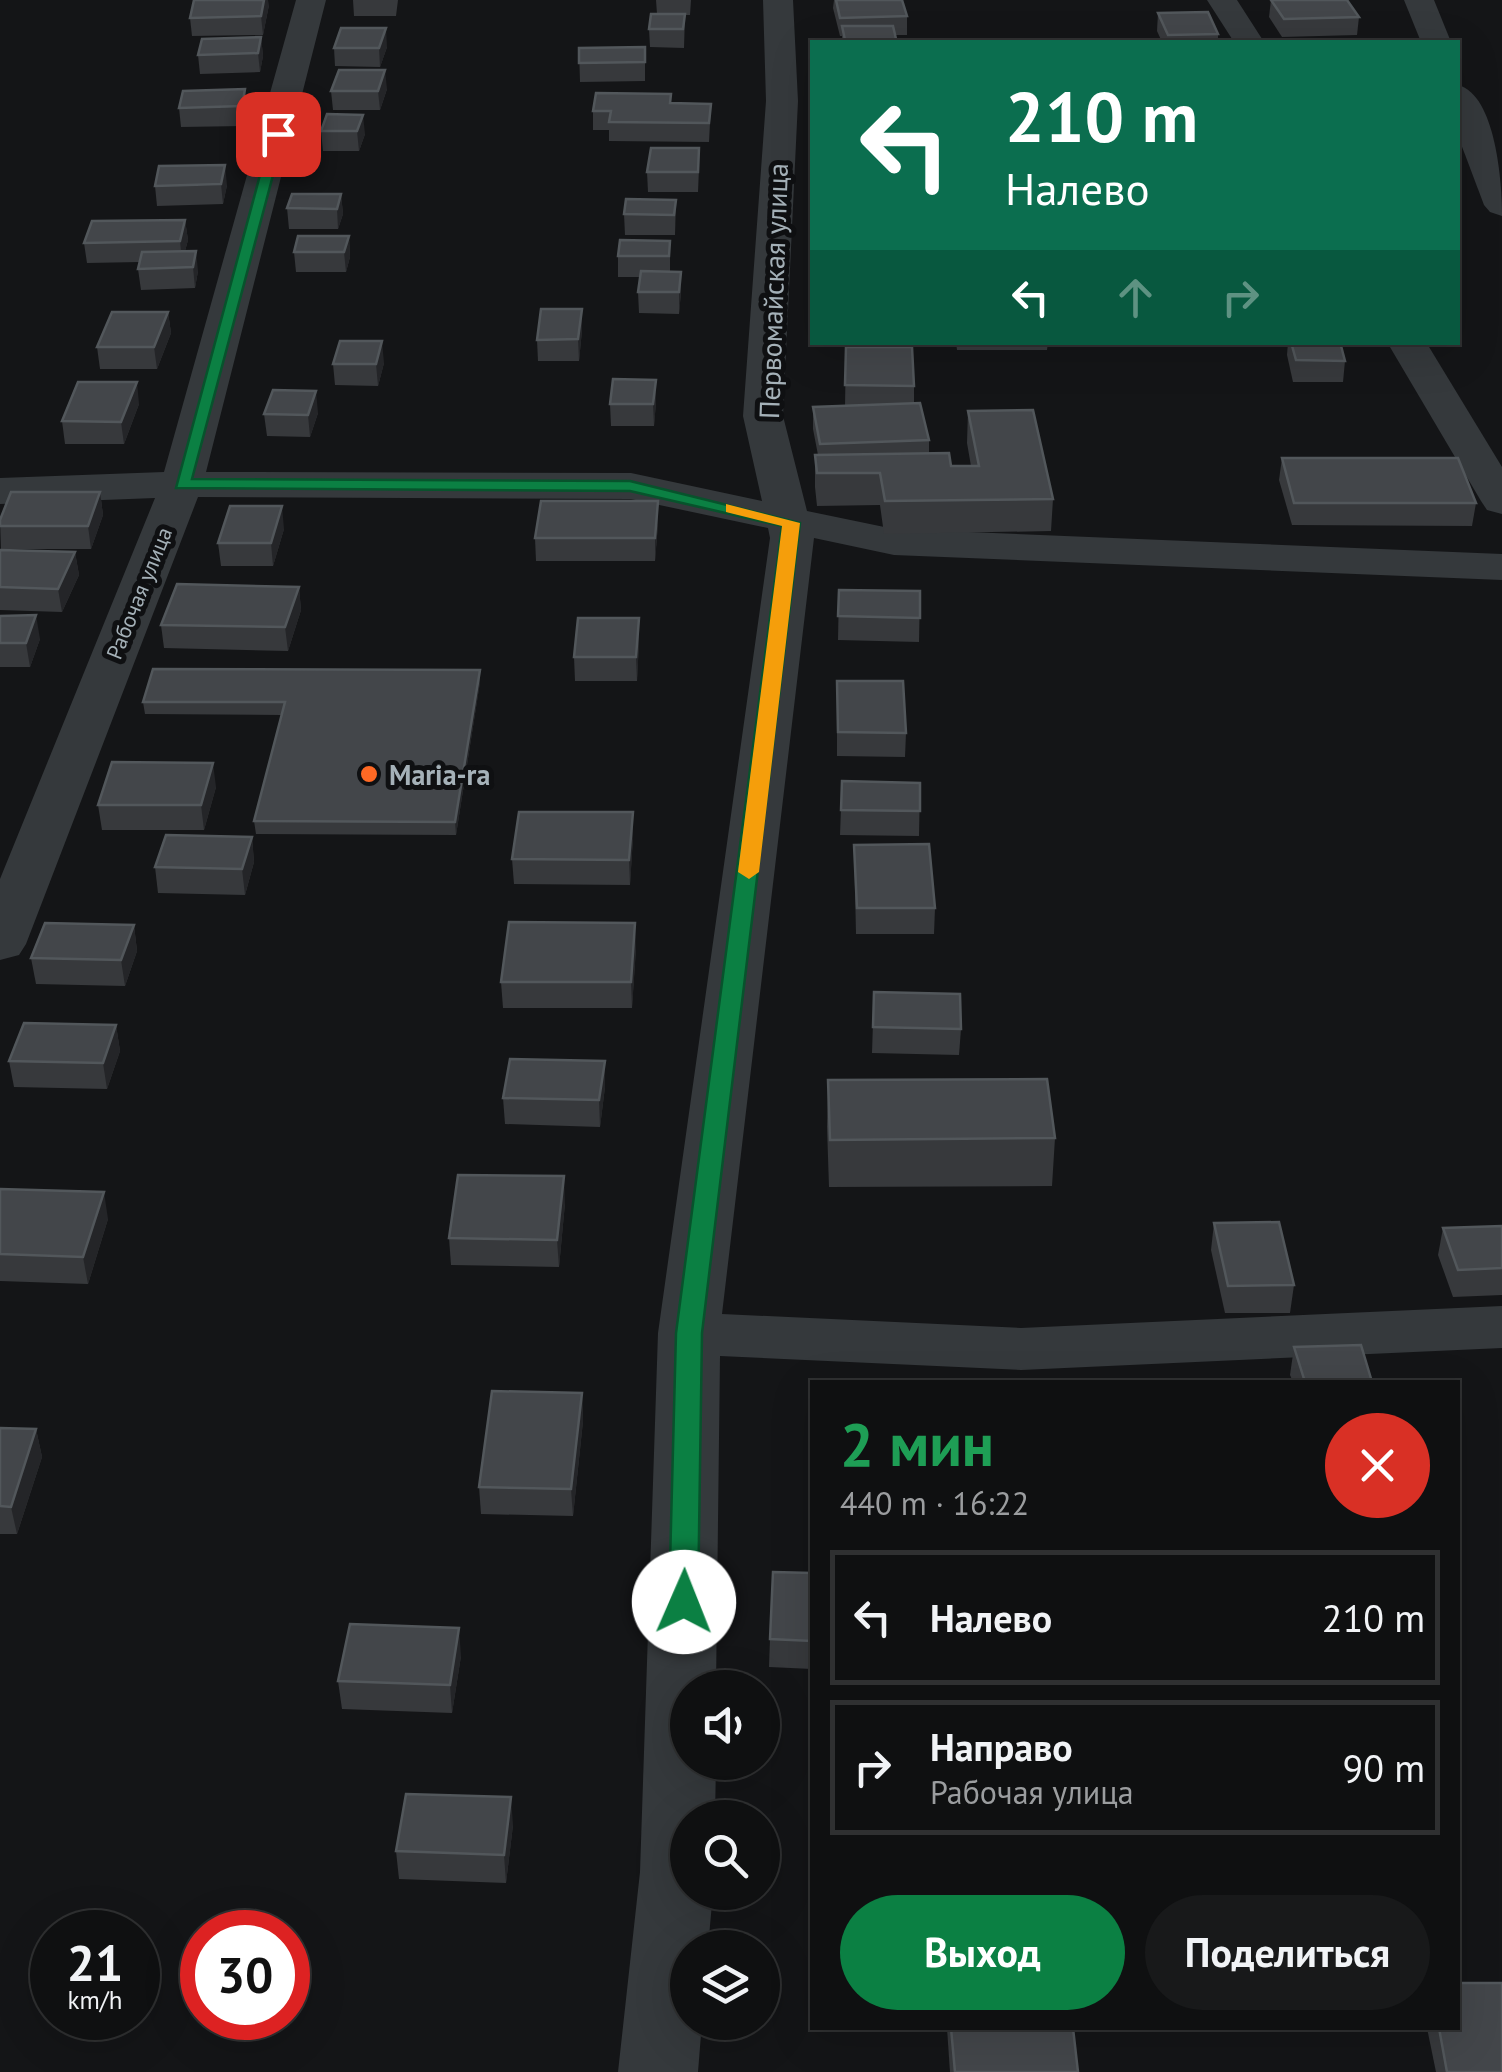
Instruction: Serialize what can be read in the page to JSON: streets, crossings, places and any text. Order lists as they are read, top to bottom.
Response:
{
  "streets": {
    "street": ["Первомайская улица", "Рабочая улица"]
  },
  "places": ["Maria-ra"],
  "page": {
    "turn": ["210 m", "Налево"],
    "heading": ["2 мин", "440 m · 16:22"],
    "list": [
      {
        "name": "Налево",
        "value": "210 m"
      },
      {
        "name": "Направо",
        "note": "Рабочая улица",
        "value": "90 m"
      }
    ],
    "buttons": ["Выход", "Поделиться"],
    "speed": "21 km/h",
    "limit": "30"
  }
}
